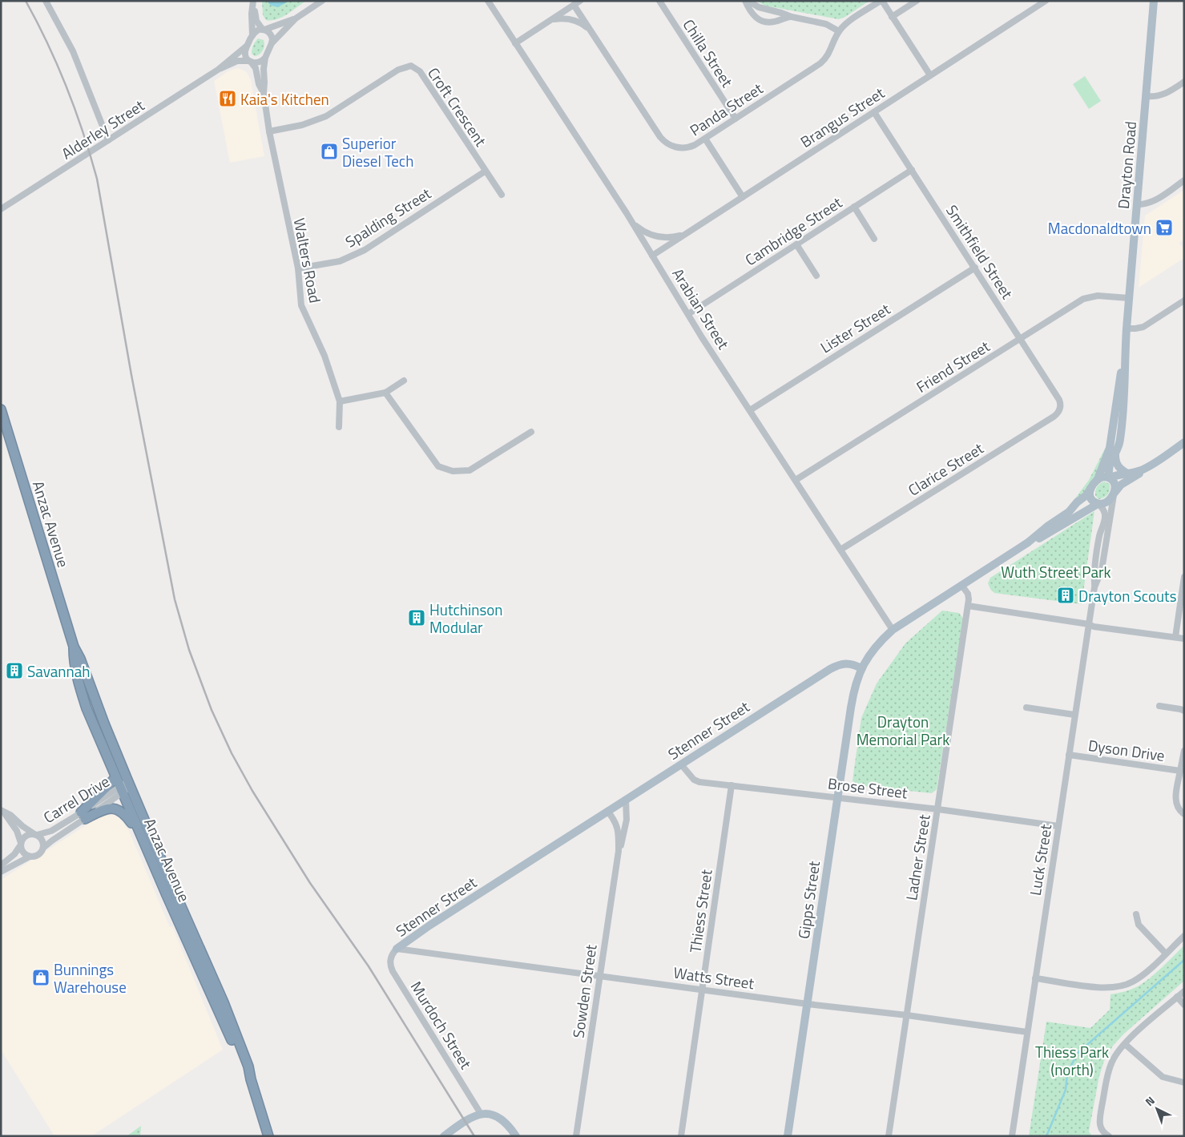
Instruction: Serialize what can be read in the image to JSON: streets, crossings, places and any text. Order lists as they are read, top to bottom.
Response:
{
  "streets": {
    "highway": ["Anzac Avenue"],
    "main road": ["Drayton Road", "Stenner Street", "Gipps Street"],
    "street": [
      "Chilla Street",
      "Croft Crescent",
      "Panda Street",
      "Brangus Street",
      "Alderley Street",
      "Spalding Street",
      "Cambridge Street",
      "Smithfield Street",
      "Walters Road",
      "Arabian Street",
      "Lister Street",
      "Friend Street",
      "Clarice Street",
      "Dyson Drive",
      "Brose Street",
      "Carrel Drive",
      "Ladner Street",
      "Luck Street",
      "Thiess Street",
      "Watts Street",
      "Sowden Street",
      "Murdoch Street"
    ]
  },
  "crossings": [
    ["Chilla Street", "Panda Street"],
    ["Croft Crescent", "Spalding Street"],
    ["Croft Crescent", "Walters Road"],
    ["Brangus Street", "Smithfield Street"],
    ["Brangus Street", "Arabian Street"],
    ["Alderley Street", "Walters Road"],
    ["Drayton Road", "Friend Street"],
    ["Drayton Road", "Luck Street"],
    ["Spalding Street", "Walters Road"],
    ["Cambridge Street", "Smithfield Street"],
    ["Cambridge Street", "Arabian Street"],
    ["Smithfield Street", "Lister Street"],
    ["Smithfield Street", "Friend Street"],
    ["Smithfield Street", "Clarice Street"],
    ["Arabian Street", "Lister Street"],
    ["Arabian Street", "Friend Street"],
    ["Arabian Street", "Clarice Street"],
    ["Anzac Avenue", "Carrel Drive"],
    ["Stenner Street", "Brose Street"],
    ["Stenner Street", "Gipps Street"],
    ["Stenner Street", "Watts Street"],
    ["Stenner Street", "Sowden Street"],
    ["Stenner Street", "Murdoch Street"],
    ["Dyson Drive", "Luck Street"],
    ["Brose Street", "Ladner Street"],
    ["Brose Street", "Luck Street"],
    ["Brose Street", "Gipps Street"],
    ["Brose Street", "Thiess Street"],
    ["Ladner Street", "Watts Street"],
    ["Luck Street", "Watts Street"],
    ["Gipps Street", "Watts Street"],
    ["Thiess Street", "Watts Street"],
    ["Watts Street", "Sowden Street"],
    ["Watts Street", "Murdoch Street"]
  ],
  "parks": ["Wuth Street Park", "Drayton Memorial Park", "Thiess Park (north)"],
  "places": {
    "restaurant": ["Kaia's Kitchen"],
    "shop": ["Superior Diesel Tech", "Bunnings Warehouse"],
    "supermarket": ["Macdonaldtown"],
    "building": ["Drayton Scouts", "Hutchinson Modular", "Savannah"]
  },
  "north": "top left"
}
